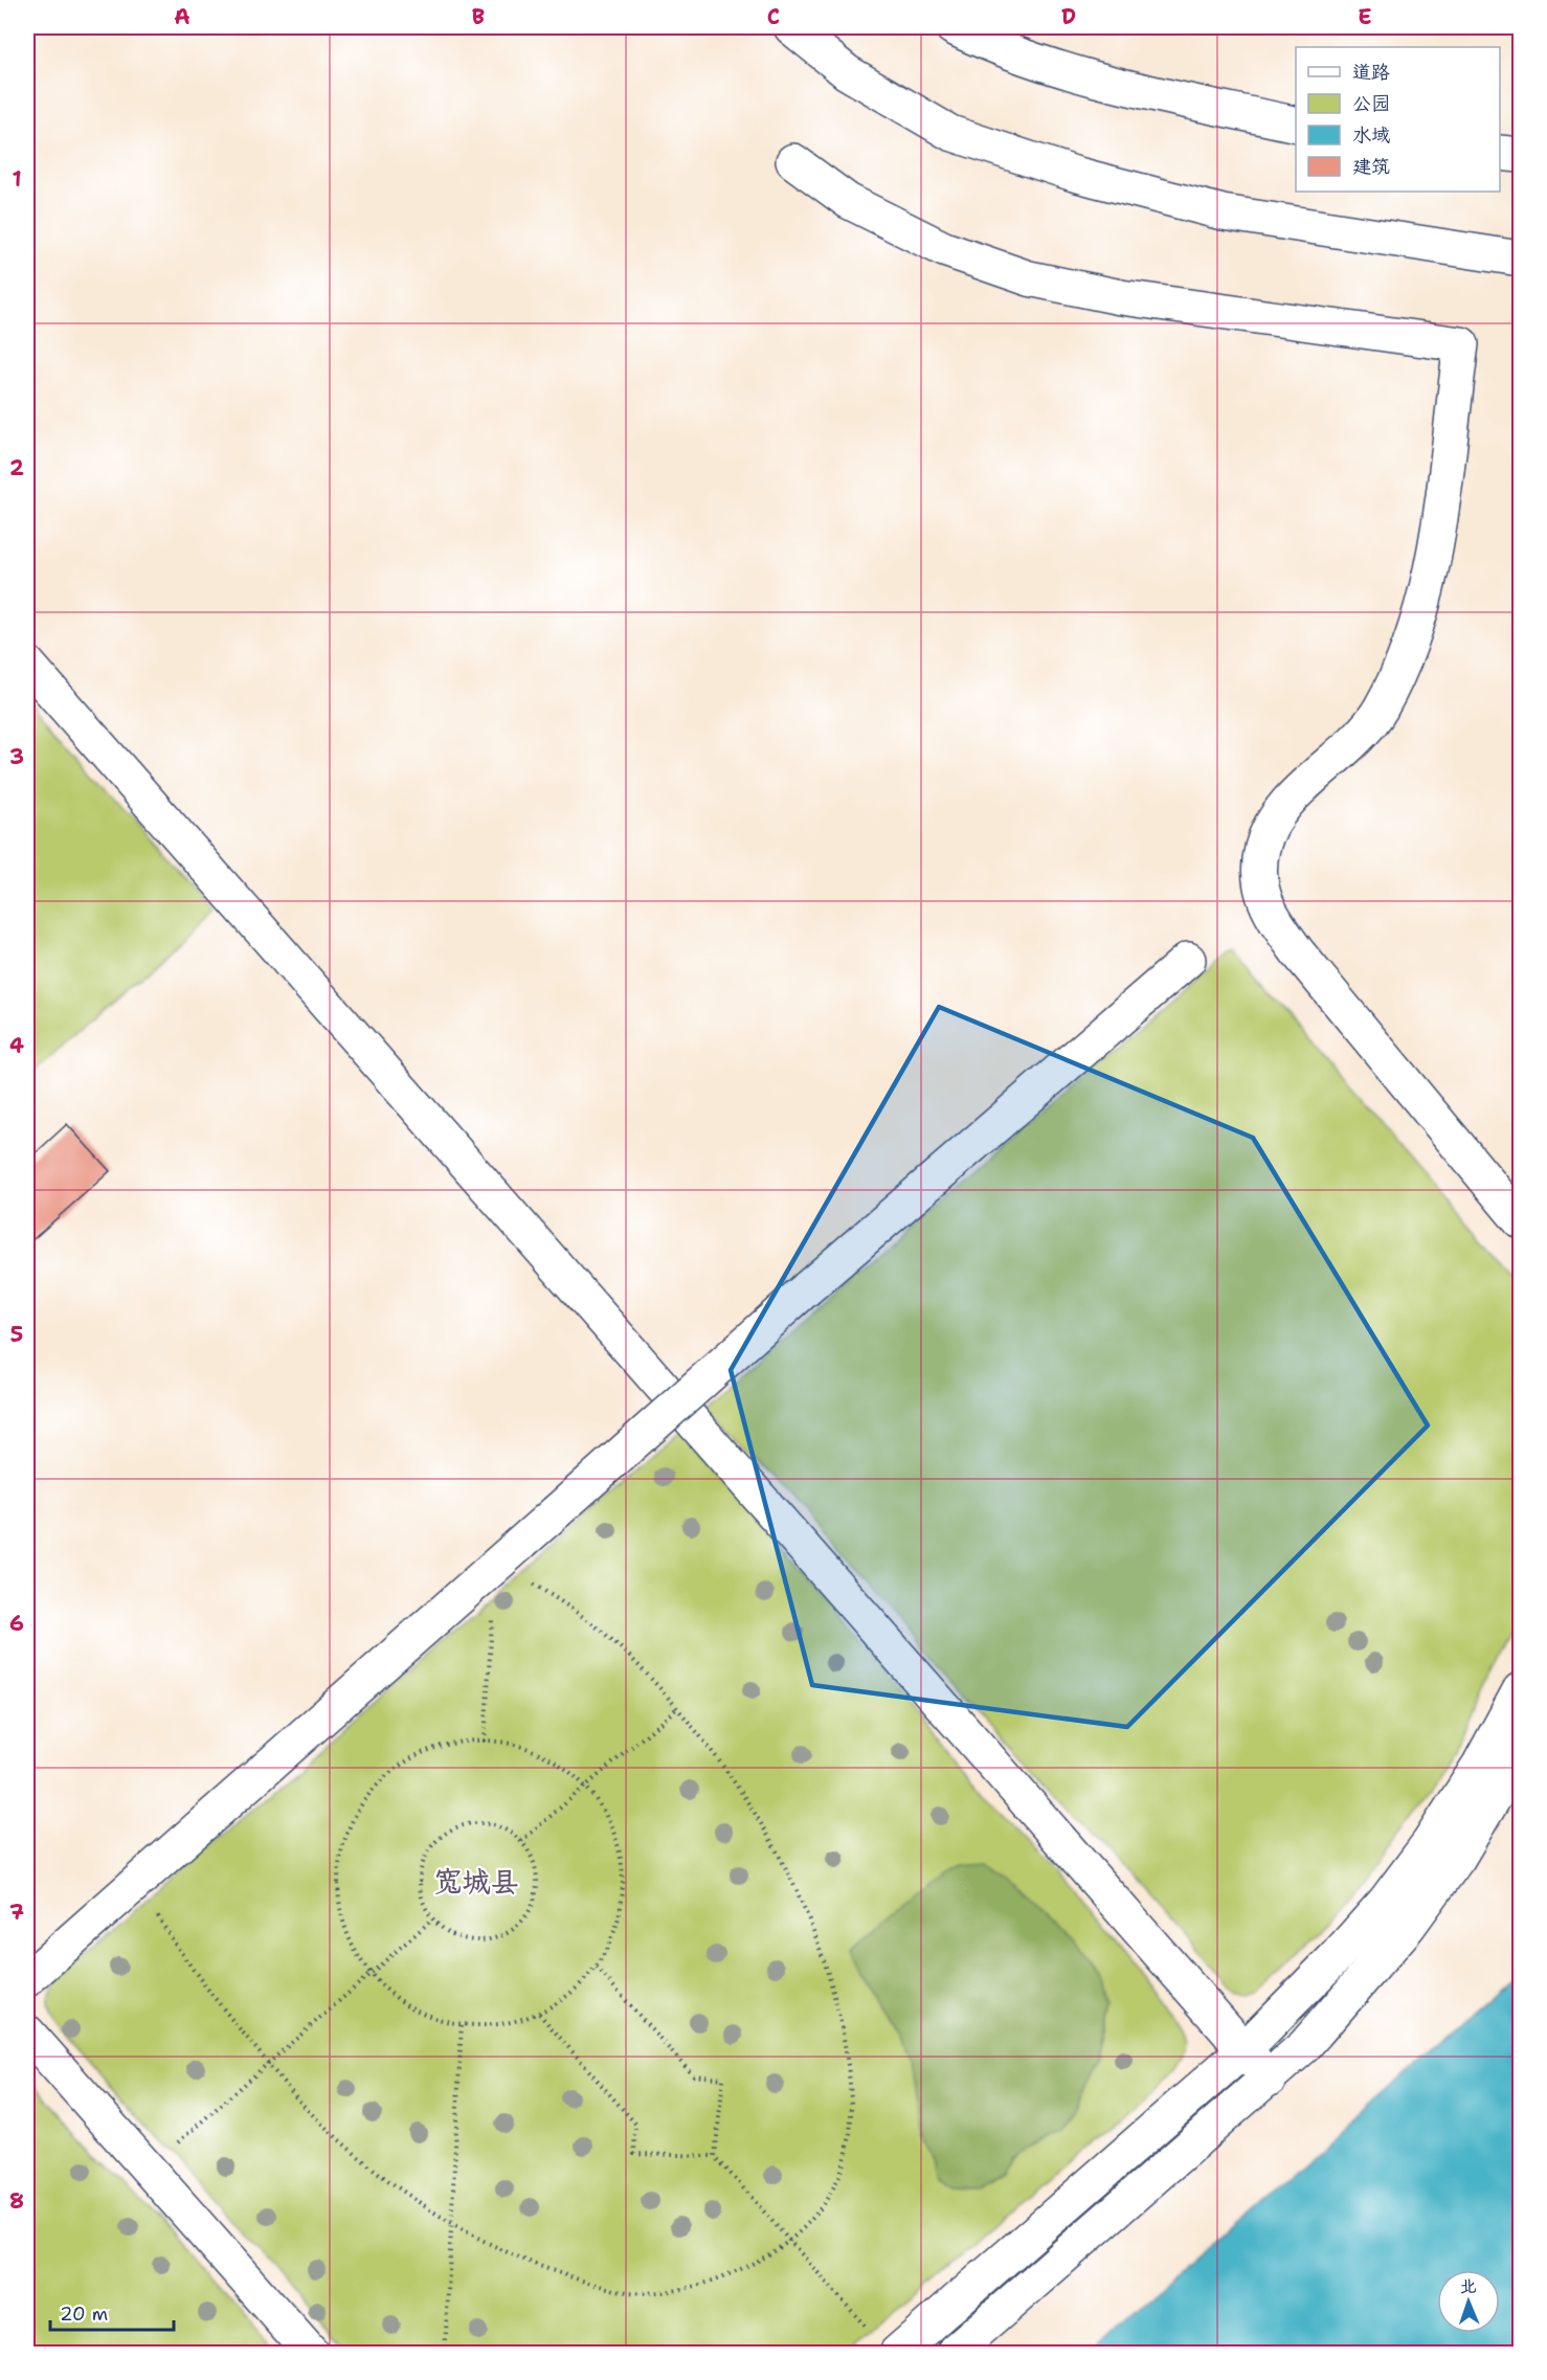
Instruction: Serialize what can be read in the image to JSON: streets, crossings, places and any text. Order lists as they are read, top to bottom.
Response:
{
  "districts": ["宽城县"],
  "legend": [
    "道路",
    "公园",
    "水域",
    "建筑"
  ],
  "scale_bar": "20 m",
  "north": "top",
  "grid": {
    "columns": [
      "A",
      "B",
      "C",
      "D",
      "E"
    ],
    "rows": [
      "1",
      "2",
      "3",
      "4",
      "5",
      "6",
      "7",
      "8"
    ]
  }
}
